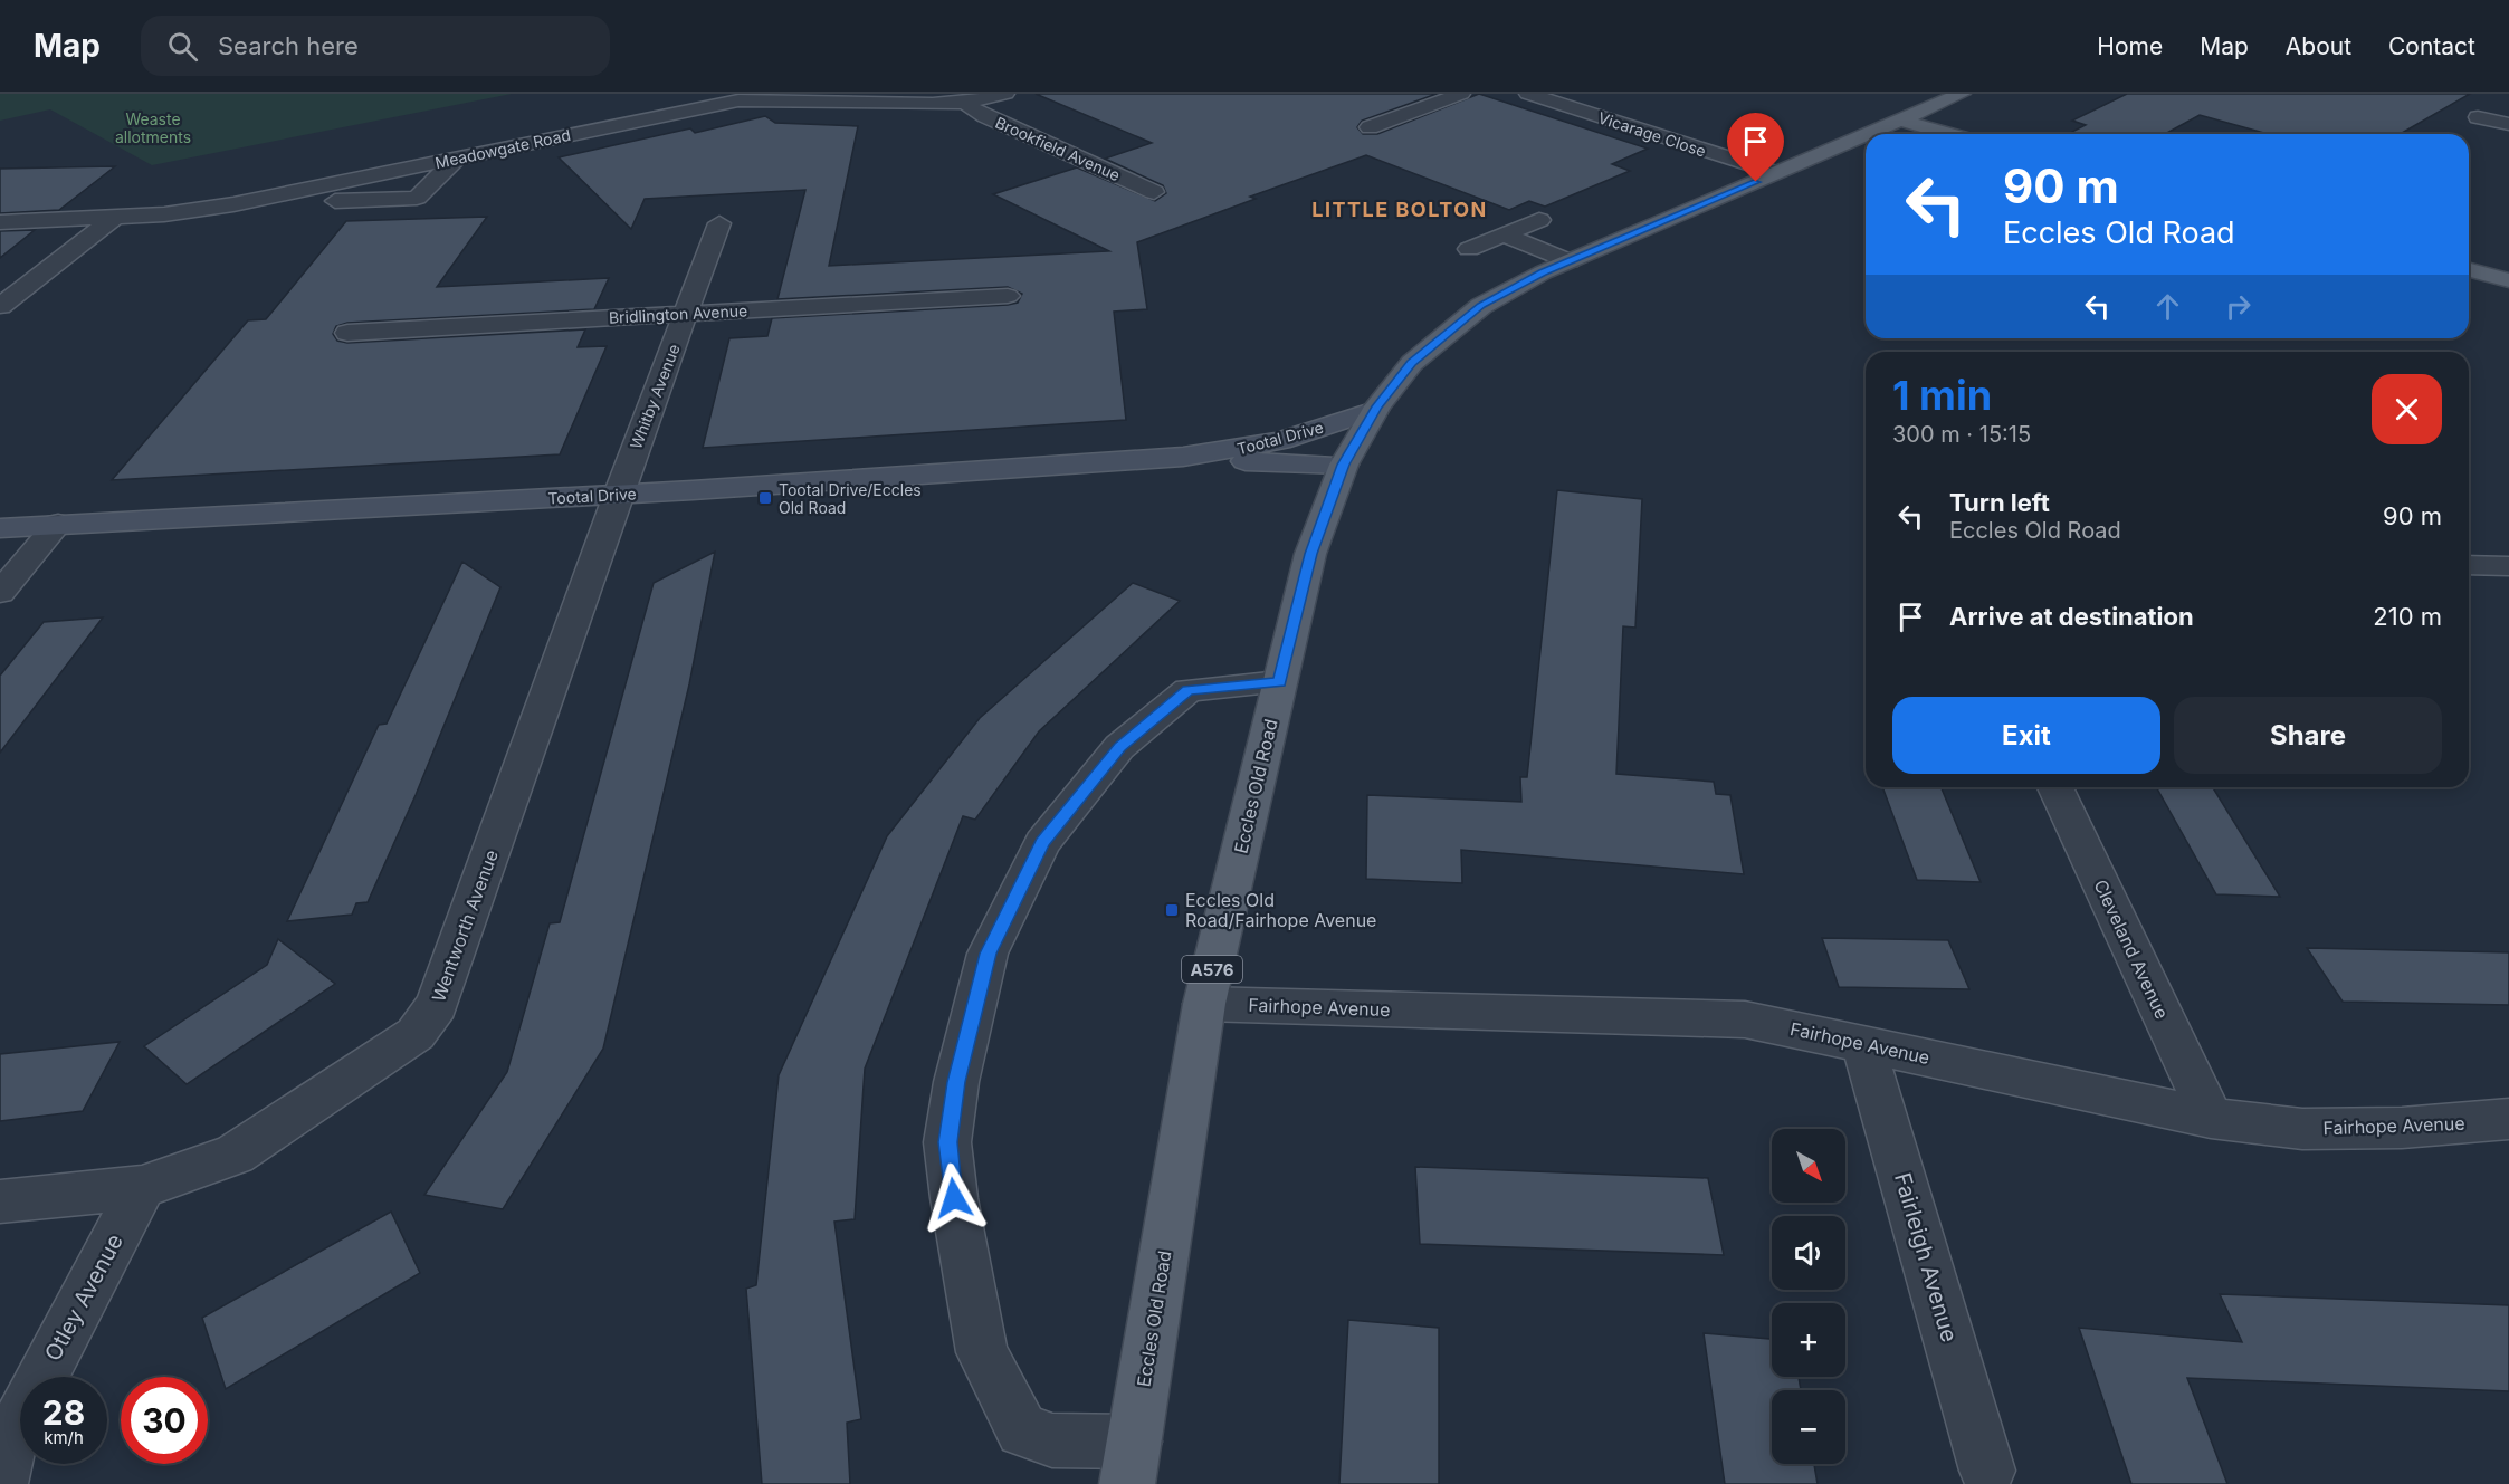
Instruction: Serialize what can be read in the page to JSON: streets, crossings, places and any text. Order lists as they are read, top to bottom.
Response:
{
  "streets": {
    "main road": ["Eccles Old Road", "A576"],
    "street": [
      "Vicarage Close",
      "Meadowgate Road",
      "Brookfield Avenue",
      "Bridlington Avenue",
      "Whitby Avenue",
      "Tootal Drive",
      "Wentworth Avenue",
      "Cleveland Avenue",
      "Fairhope Avenue",
      "Fairleigh Avenue",
      "Otley Avenue"
    ]
  },
  "crossings": [
    ["Vicarage Close", "Eccles Old Road"],
    ["Meadowgate Road", "Brookfield Avenue"],
    ["Bridlington Avenue", "Whitby Avenue"],
    ["Whitby Avenue", "Tootal Drive"],
    ["Whitby Avenue", "Wentworth Avenue"],
    ["Tootal Drive", "Eccles Old Road"],
    ["Tootal Drive", "Wentworth Avenue"],
    ["Eccles Old Road", "Fairhope Avenue"],
    ["Wentworth Avenue", "Otley Avenue"],
    ["Cleveland Avenue", "Fairhope Avenue"],
    ["Fairhope Avenue", "Fairleigh Avenue"]
  ],
  "districts": ["LITTLE BOLTON"],
  "parks": ["Weaste allotments"],
  "places": {
    "transit": ["Tootal Drive/Eccles Old Road", "Eccles Old Road/Fairhope Avenue"]
  },
  "north": "bottom right",
  "page": {
    "header": "Map",
    "search": "Search here",
    "nav": [
      "Home",
      "Map",
      "About",
      "Contact"
    ],
    "turn": ["90 m", "Eccles Old Road"],
    "heading": ["1 min", "300 m · 15:15"],
    "list": [
      {
        "name": "Turn left",
        "note": "Eccles Old Road",
        "value": "90 m"
      },
      {
        "name": "Arrive at destination",
        "value": "210 m"
      }
    ],
    "buttons": ["Exit", "Share"],
    "map_buttons": ["+", "−"],
    "speed": "28 km/h",
    "limit": "30"
  }
}
